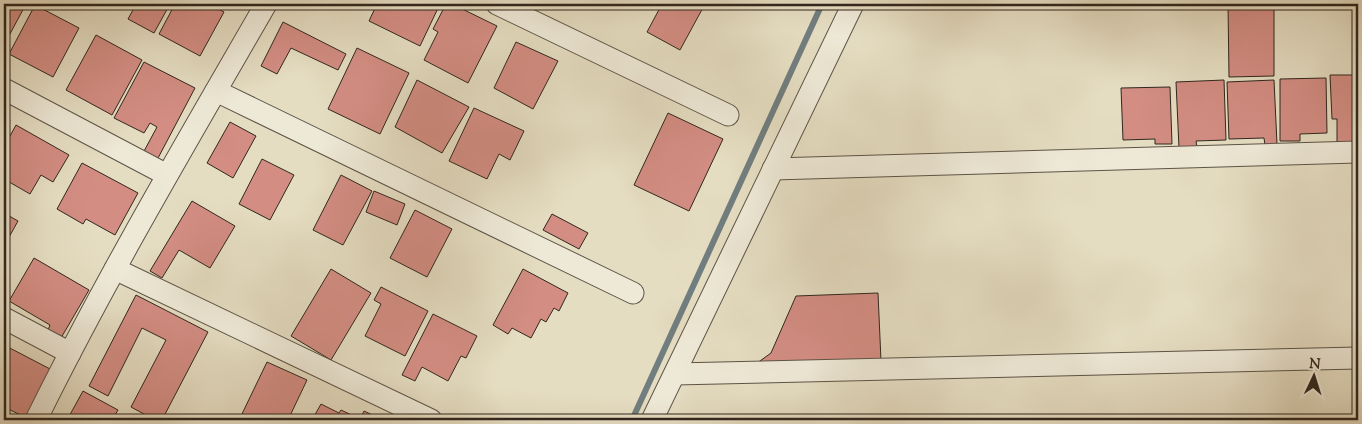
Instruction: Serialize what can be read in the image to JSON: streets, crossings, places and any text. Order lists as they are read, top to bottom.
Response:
{
  "north": "top"
}
